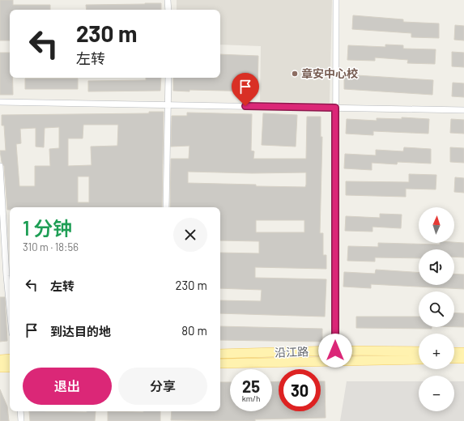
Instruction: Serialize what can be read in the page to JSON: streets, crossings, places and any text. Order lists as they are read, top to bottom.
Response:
{
  "streets": {
    "main road": ["沿江路"]
  },
  "places": ["章安中心校"],
  "north": "top",
  "page": {
    "turn": ["230 m", "左转"],
    "map_buttons": ["+", "−"],
    "heading": ["1 分钟", "310 m · 18:56"],
    "list": [
      {
        "name": "左转",
        "value": "230 m"
      },
      {
        "name": "到达目的地",
        "value": "80 m"
      }
    ],
    "buttons": ["退出", "分享"],
    "speed": "25 km/h",
    "limit": "30"
  }
}
